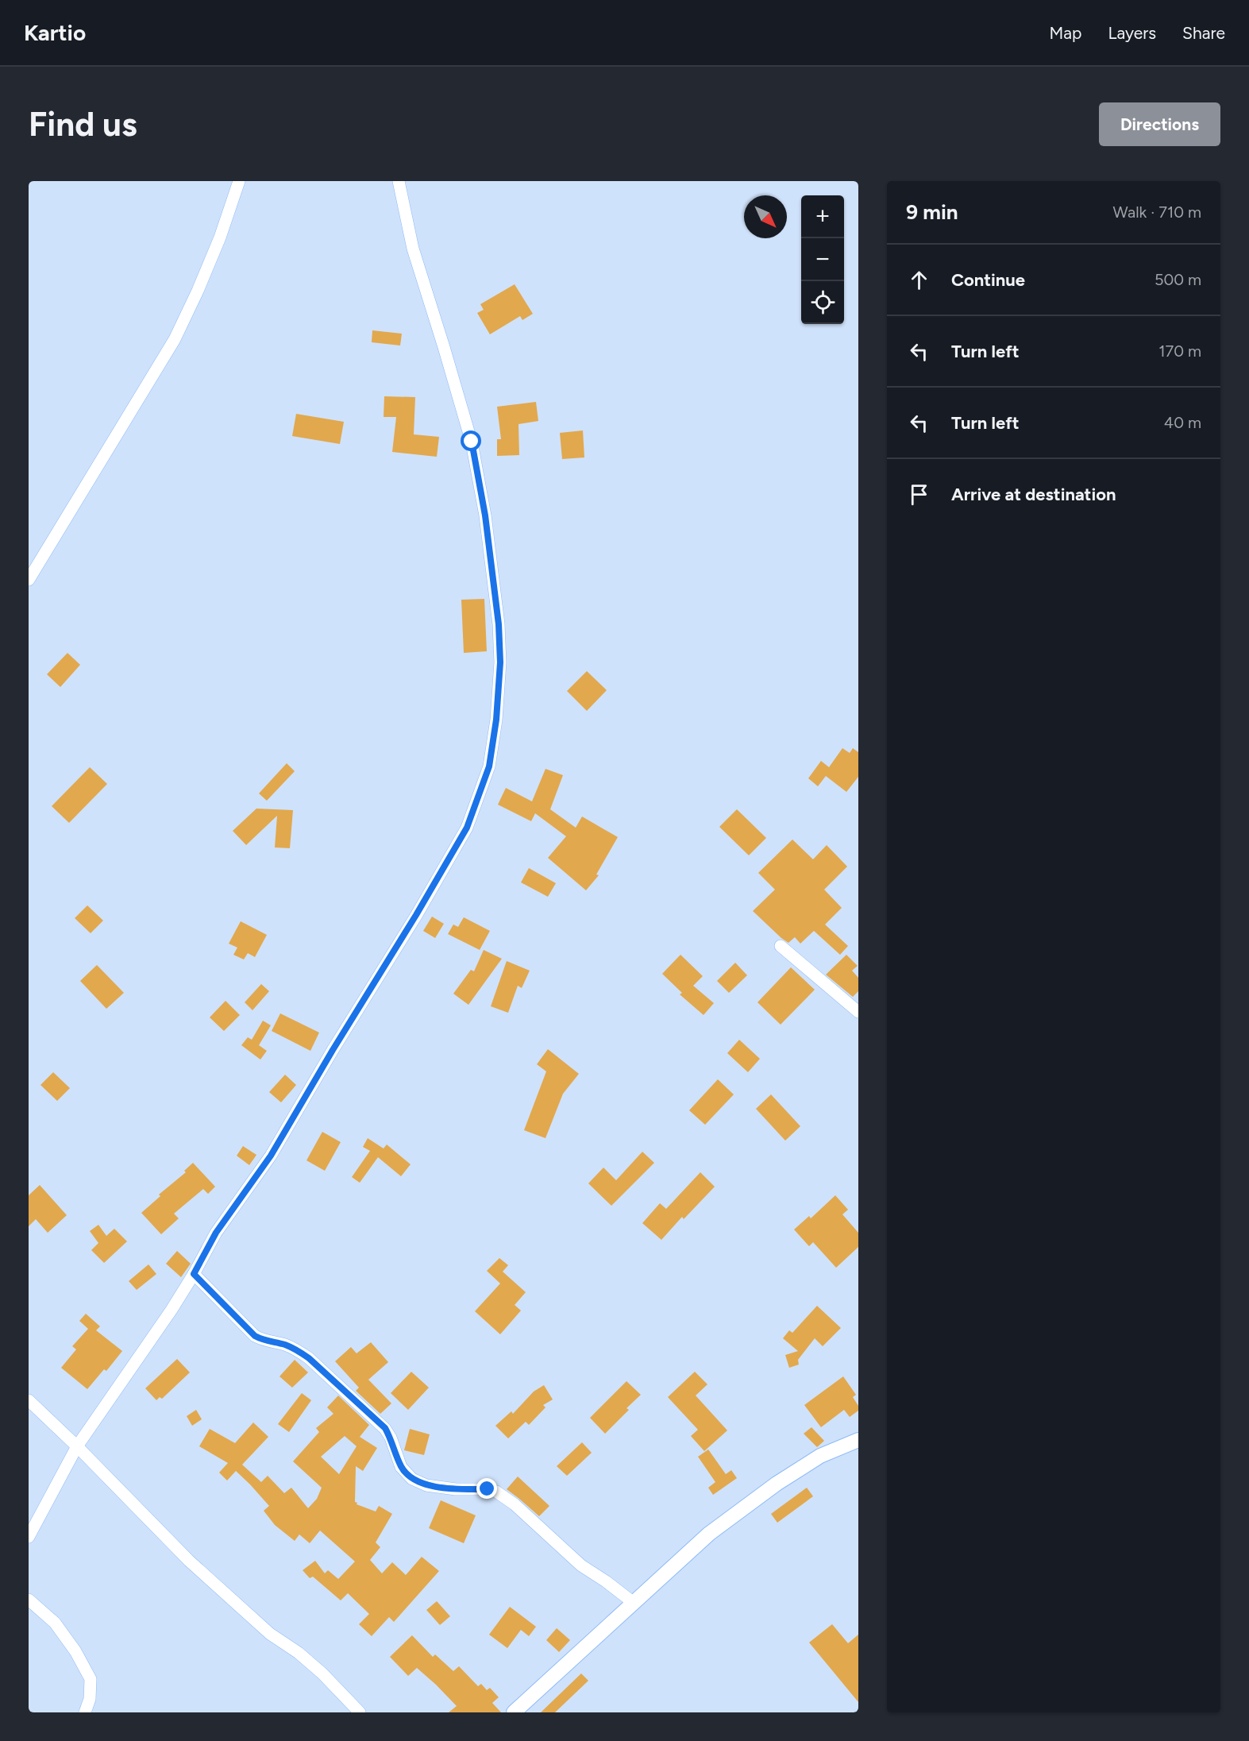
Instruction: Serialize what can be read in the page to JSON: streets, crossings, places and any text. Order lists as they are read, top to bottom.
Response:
{
  "north": "bottom right",
  "page": {
    "header": "Kartio",
    "nav": ["Map", "Layers", "Share"],
    "buttons": "Directions",
    "title": "Find us",
    "heading": ["9 min", "Walk · 710 m"],
    "map_buttons": ["+", "−"],
    "list": [
      ["Continue", "500 m"],
      ["Turn left", "170 m"],
      ["Turn left", "40 m"],
      "Arrive at destination"
    ]
  }
}
